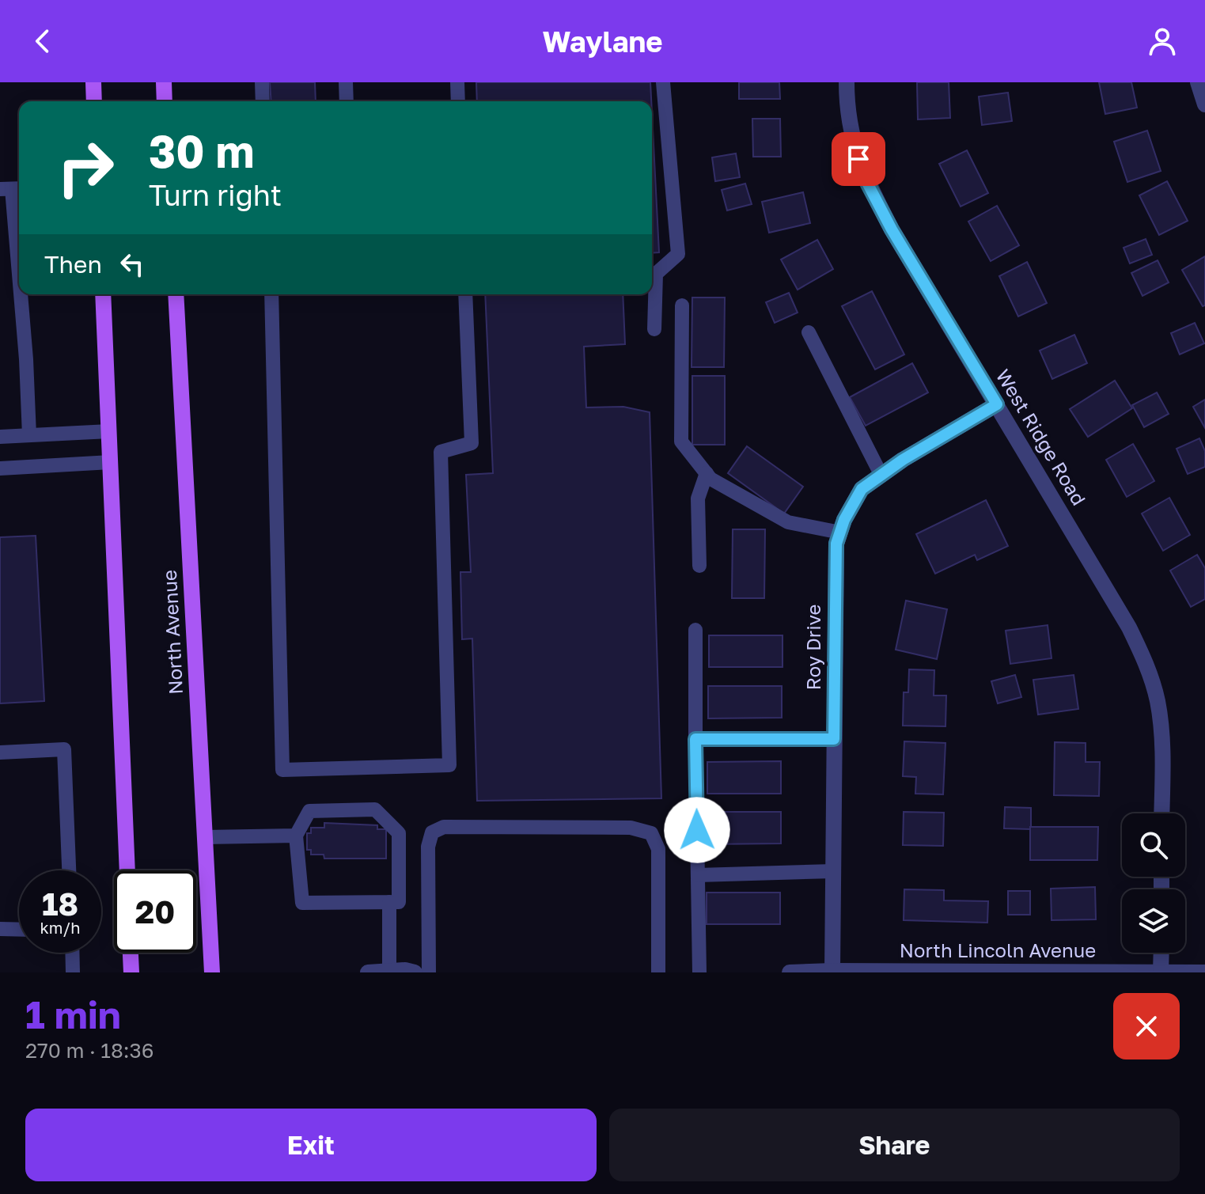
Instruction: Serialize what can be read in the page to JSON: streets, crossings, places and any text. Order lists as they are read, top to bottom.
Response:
{
  "streets": {
    "main road": ["North Avenue"],
    "street": ["West Ridge Road", "Roy Drive", "North Lincoln Avenue"]
  },
  "crossings": [
    ["West Ridge Road", "Roy Drive"],
    ["Roy Drive", "North Lincoln Avenue"]
  ],
  "page": {
    "header": "Waylane",
    "turn": ["30 m", "Turn right"],
    "then": "Then",
    "speed": "18 km/h",
    "limit": "20",
    "heading": ["1 min", "270 m · 18:36"],
    "buttons": ["Exit", "Share"]
  }
}
